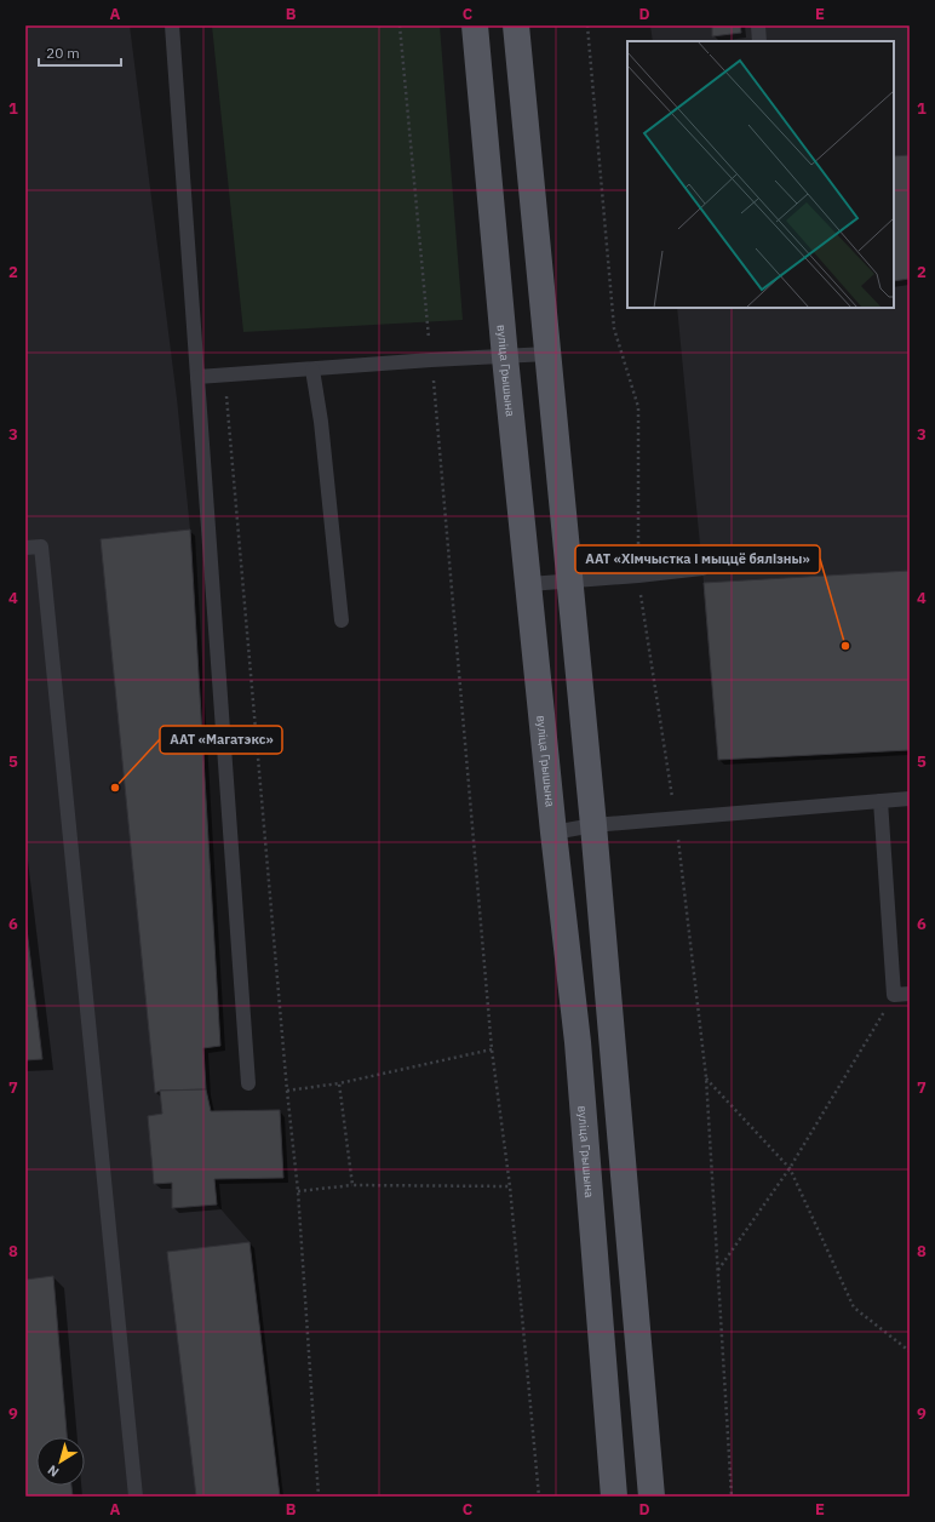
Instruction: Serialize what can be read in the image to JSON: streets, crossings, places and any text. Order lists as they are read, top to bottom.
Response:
{
  "streets": {
    "main road": ["вуліца Грышына"]
  },
  "places": ["ААТ «Хімчыстка і мыццё бялізны»", "ААТ «Магатэкс»"],
  "scale_bar": "20 m",
  "north": "bottom left",
  "grid": {
    "columns": [
      "A",
      "B",
      "C",
      "D",
      "E"
    ],
    "rows": [
      "1",
      "2",
      "3",
      "4",
      "5",
      "6",
      "7",
      "8",
      "9"
    ]
  }
}
